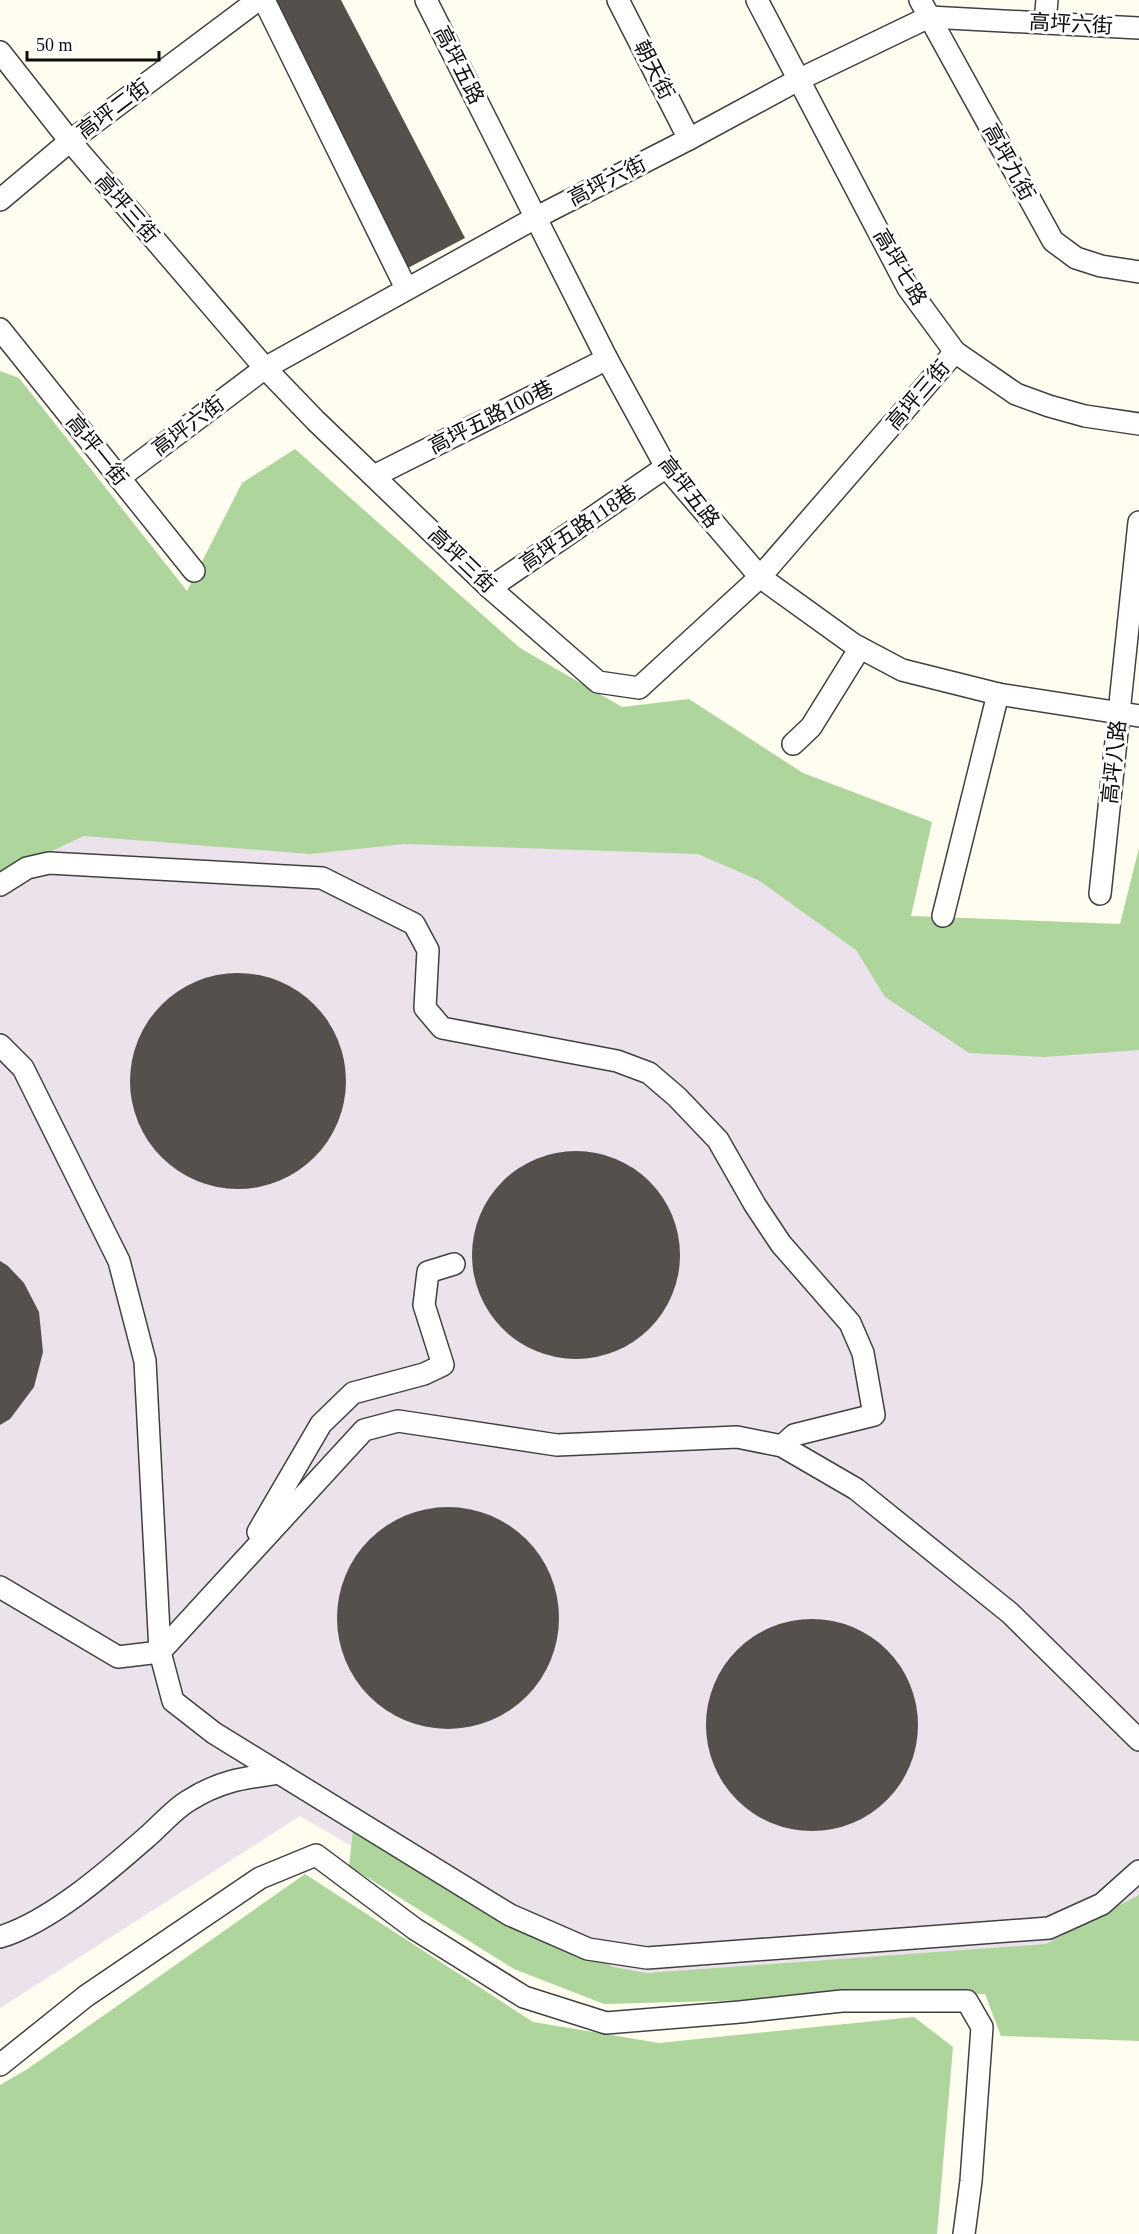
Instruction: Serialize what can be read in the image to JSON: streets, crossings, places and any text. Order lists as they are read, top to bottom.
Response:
{
  "streets": {
    "street": [
      "高坪六街",
      "高坪五路",
      "朝天街",
      "高坪二街",
      "高坪九街",
      "高坪三街",
      "高坪七路",
      "高坪五路100巷",
      "高坪一街",
      "高坪五路118巷",
      "高坪八路"
    ]
  },
  "crossings": [
    ["高坪六街", "高坪五路"],
    ["高坪六街", "朝天街"],
    ["高坪六街", "高坪九街"],
    ["高坪六街", "高坪三街"],
    ["高坪六街", "高坪七路"],
    ["高坪六街", "高坪一街"],
    ["高坪五路", "高坪三街"],
    ["高坪五路", "高坪五路100巷"],
    ["高坪五路", "高坪五路118巷"],
    ["高坪五路", "高坪八路"],
    ["高坪二街", "高坪三街"],
    ["高坪三街", "高坪七路"],
    ["高坪三街", "高坪五路100巷"],
    ["高坪三街", "高坪五路118巷"]
  ],
  "scale_bar": "50 m"
}
